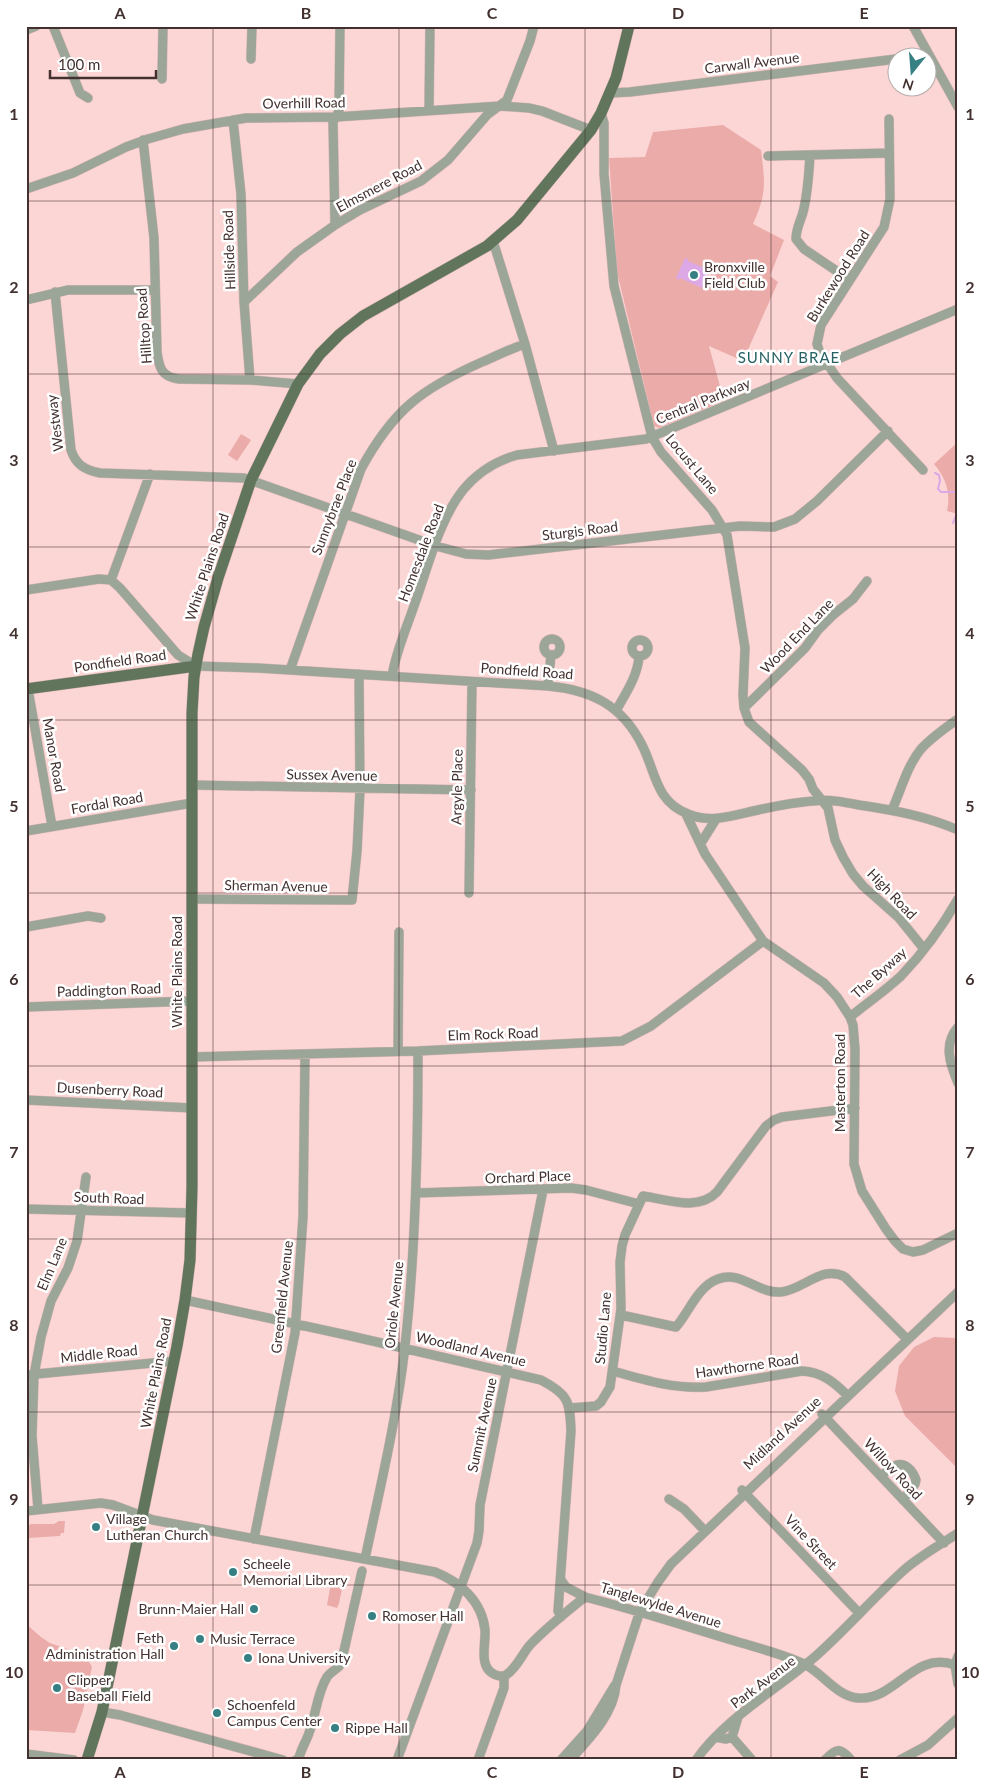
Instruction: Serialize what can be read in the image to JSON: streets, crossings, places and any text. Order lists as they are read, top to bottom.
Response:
{
  "streets": {
    "main road": ["White Plains Road", "Pondfield Road"],
    "street": [
      "Carwall Avenue",
      "Overhill Road",
      "Elmsmere Road",
      "Hillside Road",
      "Burkewood Road",
      "Hilltop Road",
      "Central Parkway",
      "Westway",
      "Locust Lane",
      "Sunnybrae Place",
      "Sturgis Road",
      "Homesdale Road",
      "Wood End Lane",
      "Manor Road",
      "Sussex Avenue",
      "Argyle Place",
      "Fordal Road",
      "Sherman Avenue",
      "High Road",
      "The Byway",
      "Paddington Road",
      "Elm Rock Road",
      "Masterton Road",
      "Dusenberry Road",
      "Orchard Place",
      "South Road",
      "Elm Lane",
      "Greenfield Avenue",
      "Oriole Avenue",
      "Studio Lane",
      "Woodland Avenue",
      "Middle Road",
      "Hawthorne Road",
      "Summit Avenue",
      "Midland Avenue",
      "Willow Road",
      "Vine Street",
      "Tanglewylde Avenue",
      "Park Avenue"
    ]
  },
  "crossings": [
    ["Carwall Avenue", "White Plains Road"],
    ["Overhill Road", "Elmsmere Road"],
    ["Overhill Road", "Hillside Road"],
    ["Overhill Road", "Hilltop Road"],
    ["Overhill Road", "White Plains Road"],
    ["Elmsmere Road", "Hillside Road"],
    ["Hillside Road", "Hilltop Road"],
    ["Burkewood Road", "Central Parkway"],
    ["Burkewood Road", "Sturgis Road"],
    ["Hilltop Road", "White Plains Road"],
    ["Central Parkway", "Locust Lane"],
    ["Central Parkway", "Homesdale Road"],
    ["Westway", "Sturgis Road"],
    ["Westway", "White Plains Road"],
    ["Locust Lane", "Sturgis Road"],
    ["Locust Lane", "Homesdale Road"],
    ["Locust Lane", "White Plains Road"],
    ["Locust Lane", "Wood End Lane"],
    ["Locust Lane", "Pondfield Road"],
    ["Locust Lane", "High Road"],
    ["Sunnybrae Place", "Sturgis Road"],
    ["Sunnybrae Place", "Pondfield Road"],
    ["Sturgis Road", "Homesdale Road"],
    ["Sturgis Road", "White Plains Road"],
    ["Homesdale Road", "Pondfield Road"],
    ["White Plains Road", "Pondfield Road"],
    ["White Plains Road", "Sussex Avenue"],
    ["White Plains Road", "Fordal Road"],
    ["White Plains Road", "Sherman Avenue"],
    ["White Plains Road", "Paddington Road"],
    ["White Plains Road", "Elm Rock Road"],
    ["White Plains Road", "Dusenberry Road"],
    ["White Plains Road", "South Road"],
    ["White Plains Road", "Woodland Avenue"],
    ["White Plains Road", "Middle Road"],
    ["Pondfield Road", "Manor Road"],
    ["Pondfield Road", "Argyle Place"],
    ["Pondfield Road", "High Road"],
    ["Pondfield Road", "Masterton Road"],
    ["Manor Road", "Fordal Road"],
    ["Sussex Avenue", "Argyle Place"],
    ["Sussex Avenue", "Sherman Avenue"],
    ["High Road", "The Byway"],
    ["The Byway", "Masterton Road"],
    ["Elm Rock Road", "Masterton Road"],
    ["Elm Rock Road", "Greenfield Avenue"],
    ["Elm Rock Road", "Oriole Avenue"],
    ["Masterton Road", "Orchard Place"],
    ["Orchard Place", "Oriole Avenue"],
    ["Orchard Place", "Studio Lane"],
    ["Orchard Place", "Summit Avenue"],
    ["South Road", "Elm Lane"],
    ["Elm Lane", "Middle Road"],
    ["Greenfield Avenue", "Woodland Avenue"],
    ["Oriole Avenue", "Woodland Avenue"],
    ["Studio Lane", "Woodland Avenue"],
    ["Studio Lane", "Hawthorne Road"],
    ["Woodland Avenue", "Summit Avenue"],
    ["Hawthorne Road", "Midland Avenue"],
    ["Midland Avenue", "Willow Road"],
    ["Midland Avenue", "Vine Street"],
    ["Midland Avenue", "Tanglewylde Avenue"],
    ["Tanglewylde Avenue", "Park Avenue"]
  ],
  "districts": ["SUNNY BRAE"],
  "places": [
    "Bronxville Field Club",
    "Village Lutheran Church",
    "Scheele Memorial Library",
    "Brunn-Maier Hall",
    "Romoser Hall",
    "Music Terrace",
    "Feth Administration Hall",
    "Iona University",
    "Clipper Baseball Field",
    "Schoenfeld Campus Center",
    "Rippe Hall"
  ],
  "scale_bar": "100 m",
  "north": "bottom",
  "grid": {
    "columns": [
      "A",
      "B",
      "C",
      "D",
      "E"
    ],
    "rows": [
      "1",
      "2",
      "3",
      "4",
      "5",
      "6",
      "7",
      "8",
      "9",
      "10"
    ]
  }
}
